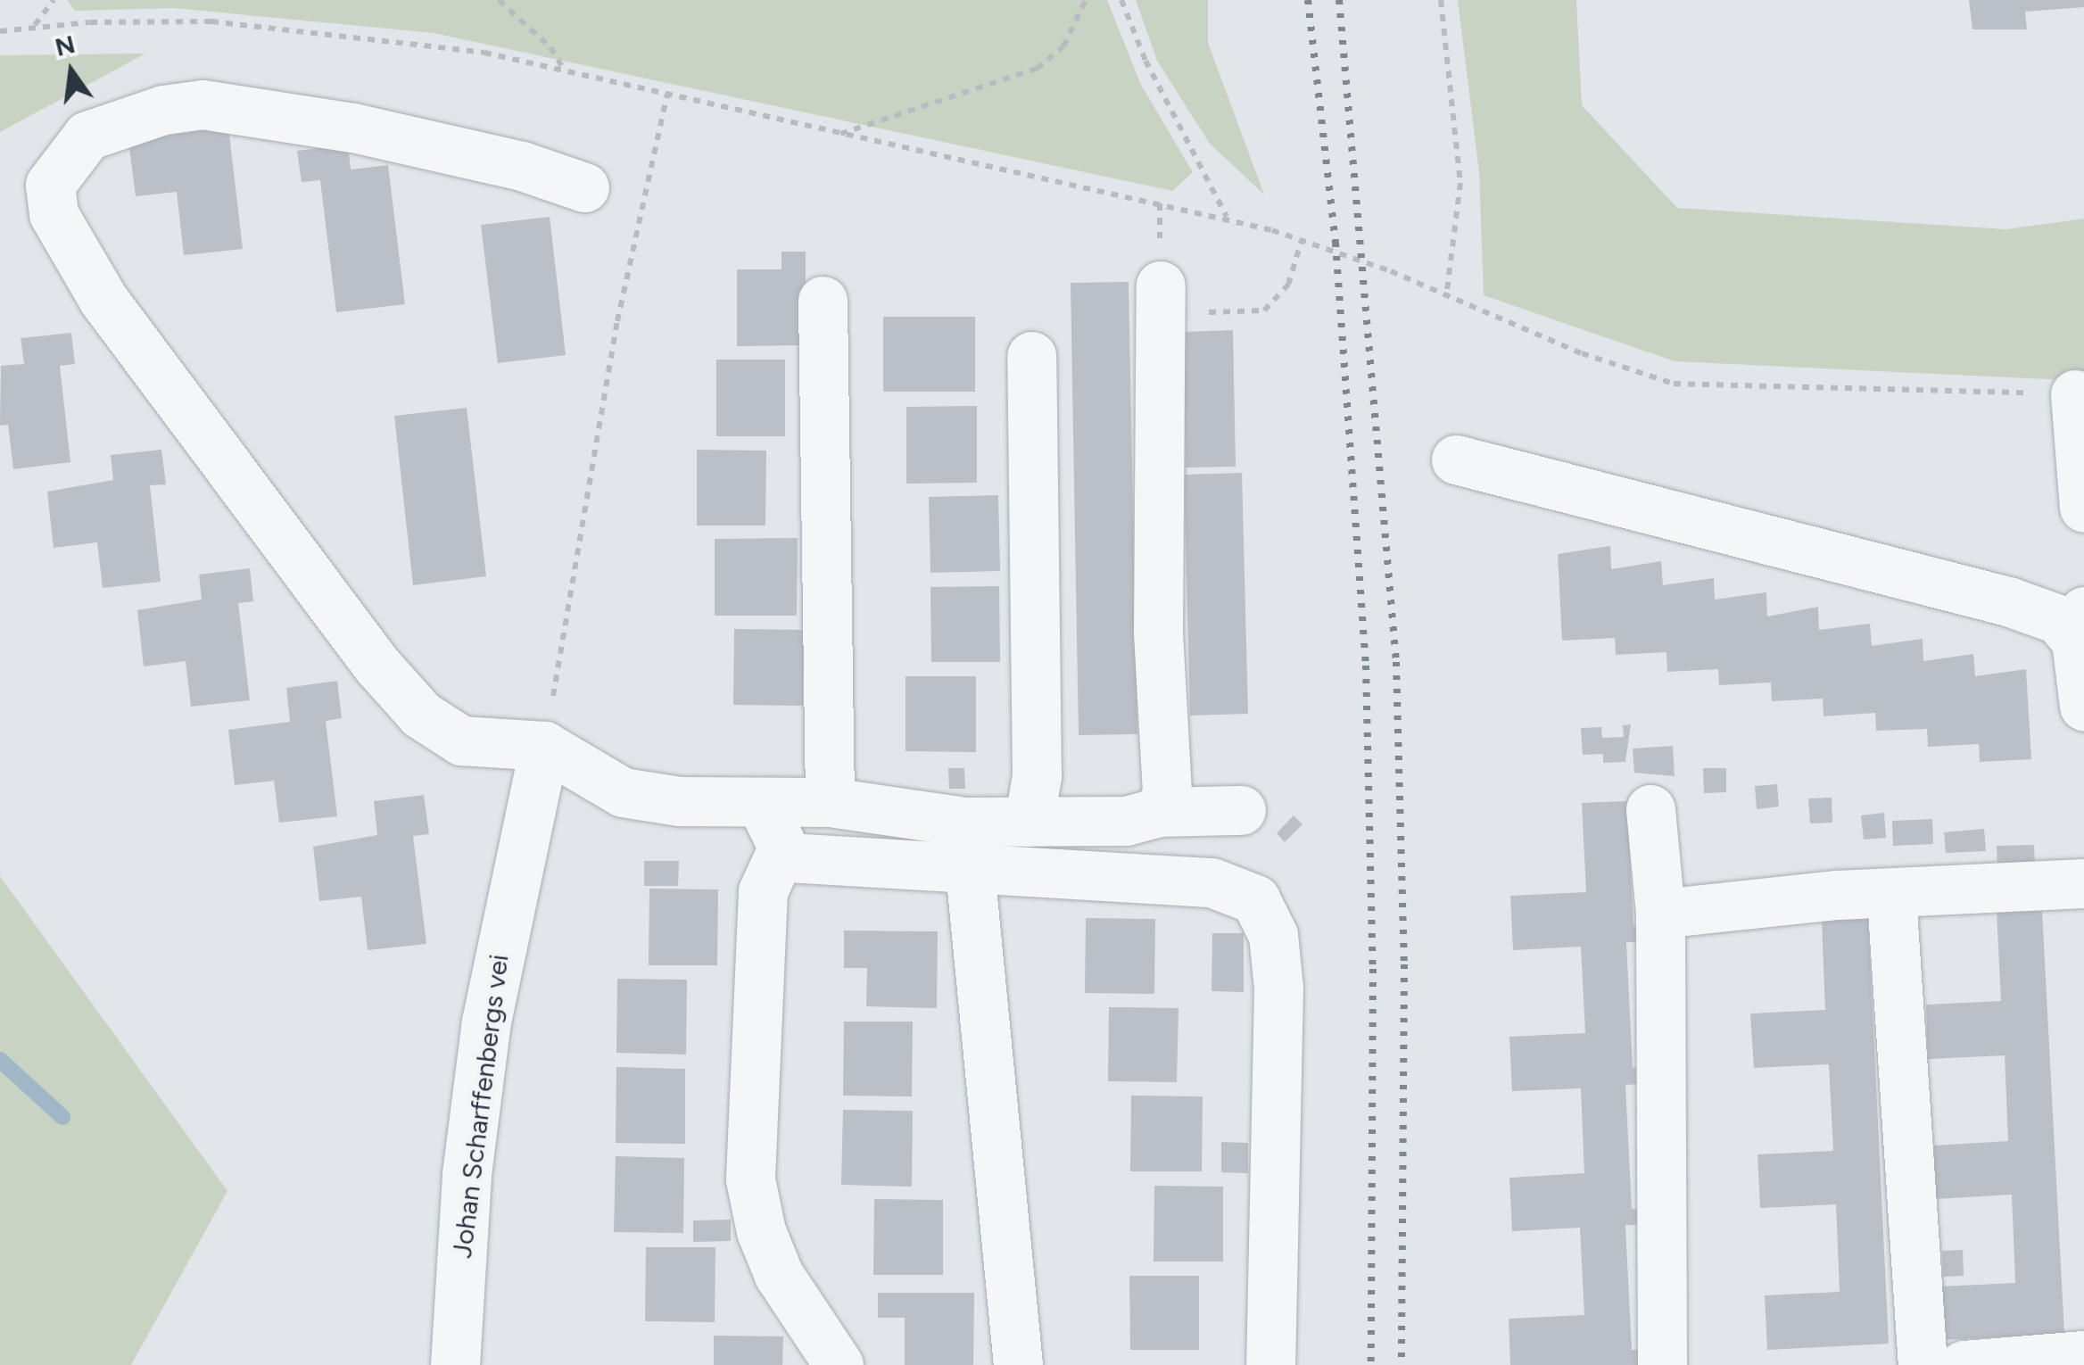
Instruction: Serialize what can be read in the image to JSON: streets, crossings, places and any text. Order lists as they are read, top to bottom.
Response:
{
  "streets": {
    "street": ["Johan Scharffenbergs vei"]
  },
  "north": "top"
}
